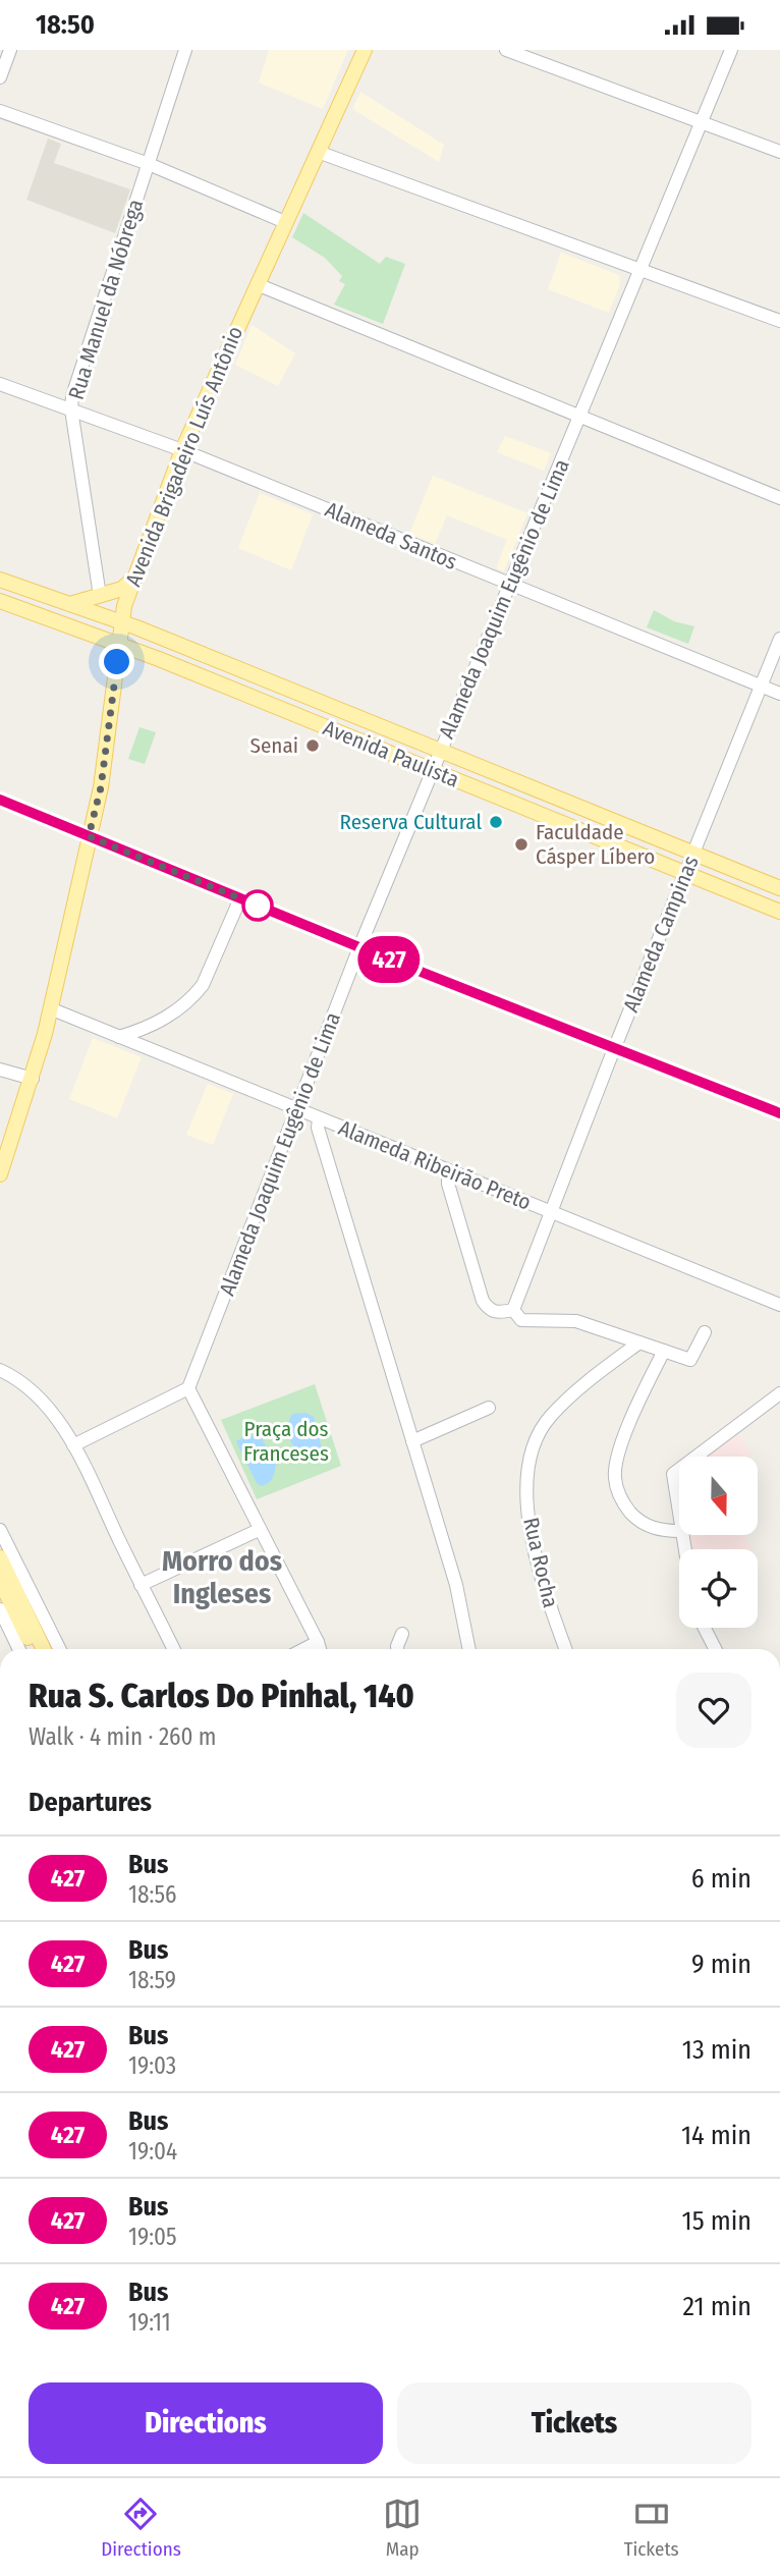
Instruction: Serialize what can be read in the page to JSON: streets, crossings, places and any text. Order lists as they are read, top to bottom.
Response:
{
  "streets": {
    "main road": ["Avenida Brigadeiro Luís Antônio", "Avenida Paulista"],
    "street": [
      "Rua Manuel da Nóbrega",
      "Alameda Santos",
      "Alameda Joaquim Eugênio de Lima",
      "Alameda Campinas",
      "Alameda Ribeirão Preto",
      "Rua Rocha"
    ]
  },
  "crossings": [
    ["Rua Manuel da Nóbrega", "Alameda Santos"],
    ["Avenida Brigadeiro Luís Antônio", "Alameda Santos"],
    ["Avenida Brigadeiro Luís Antônio", "Avenida Paulista"],
    ["Avenida Brigadeiro Luís Antônio", "Alameda Ribeirão Preto"],
    ["Alameda Santos", "Alameda Joaquim Eugênio de Lima"],
    ["Alameda Santos", "Alameda Campinas"],
    ["Alameda Joaquim Eugênio de Lima", "Avenida Paulista"],
    ["Alameda Joaquim Eugênio de Lima", "Alameda Ribeirão Preto"],
    ["Avenida Paulista", "Alameda Campinas"],
    ["Alameda Campinas", "Alameda Ribeirão Preto"]
  ],
  "districts": ["Morro dos Ingleses"],
  "parks": ["Praça dos Franceses"],
  "places": ["Senai", "Reserva Cultural", "Faculdade Cásper Líbero"],
  "lines": ["bus line 427"],
  "north": "bottom",
  "page": {
    "status": "18:50",
    "on_map": "427",
    "heading": [
      ["Rua S. Carlos Do Pinhal, 140", "Walk · 4 min · 260 m"],
      "Departures"
    ],
    "list": [
      {
        "mark": "427",
        "name": "Bus",
        "note": "18:56",
        "value": "6 min"
      },
      {
        "mark": "427",
        "name": "Bus",
        "note": "18:59",
        "value": "9 min"
      },
      {
        "mark": "427",
        "name": "Bus",
        "note": "19:03",
        "value": "13 min"
      },
      {
        "mark": "427",
        "name": "Bus",
        "note": "19:04",
        "value": "14 min"
      },
      {
        "mark": "427",
        "name": "Bus",
        "note": "19:05",
        "value": "15 min"
      },
      {
        "mark": "427",
        "name": "Bus",
        "note": "19:11",
        "value": "21 min"
      }
    ],
    "buttons": ["Directions", "Tickets"],
    "tabs": ["Directions", "Map", "Tickets"]
  }
}
